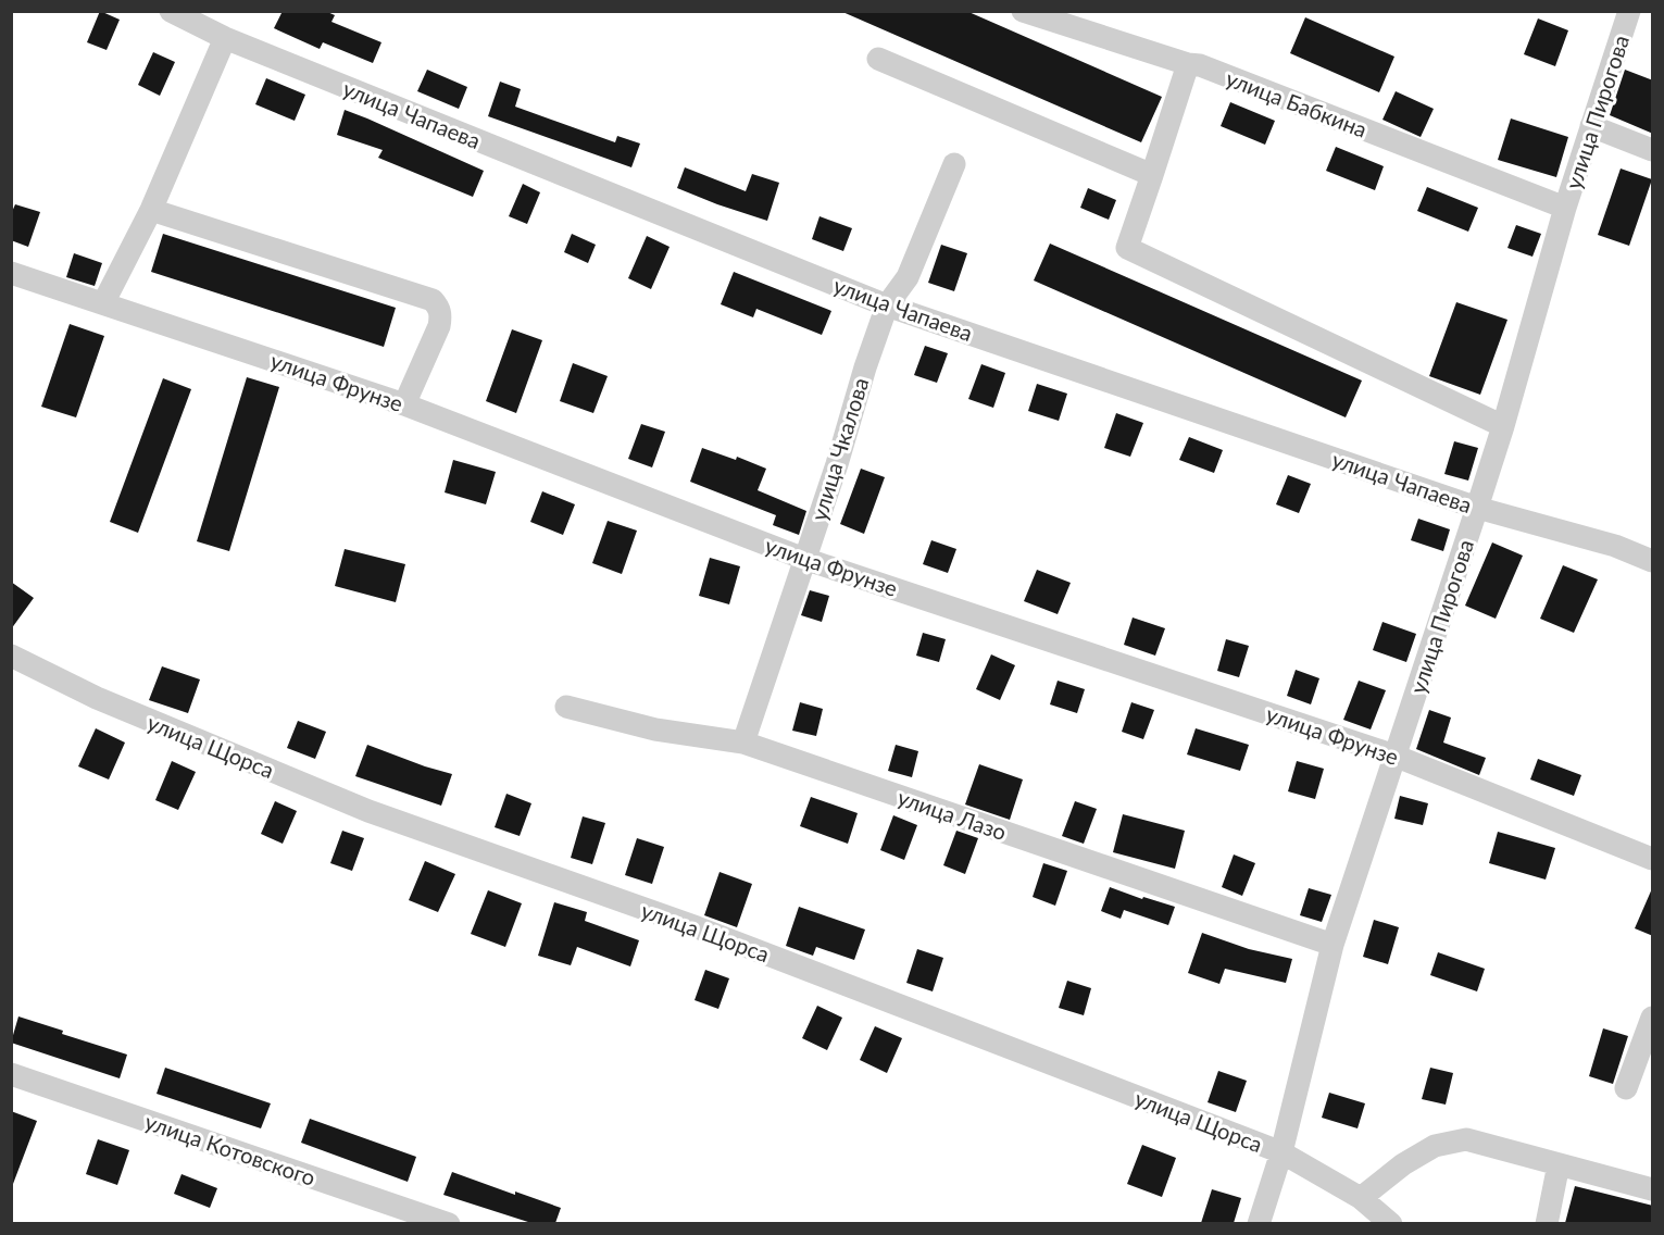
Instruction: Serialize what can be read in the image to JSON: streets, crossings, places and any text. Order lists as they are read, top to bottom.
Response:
{
  "streets": {
    "street": [
      "улица Бабкина",
      "улица Пирогова",
      "улица Чапаева",
      "улица Фрунзе",
      "улица Чкалова",
      "улица Щорса",
      "улица Лазо",
      "улица Котовского"
    ]
  },
  "crossings": [
    ["улица Бабкина", "улица Пирогова"],
    ["улица Пирогова", "улица Чапаева"],
    ["улица Пирогова", "улица Фрунзе"],
    ["улица Пирогова", "улица Щорса"],
    ["улица Пирогова", "улица Лазо"],
    ["улица Чапаева", "улица Чкалова"],
    ["улица Фрунзе", "улица Чкалова"],
    ["улица Чкалова", "улица Лазо"]
  ]
}
